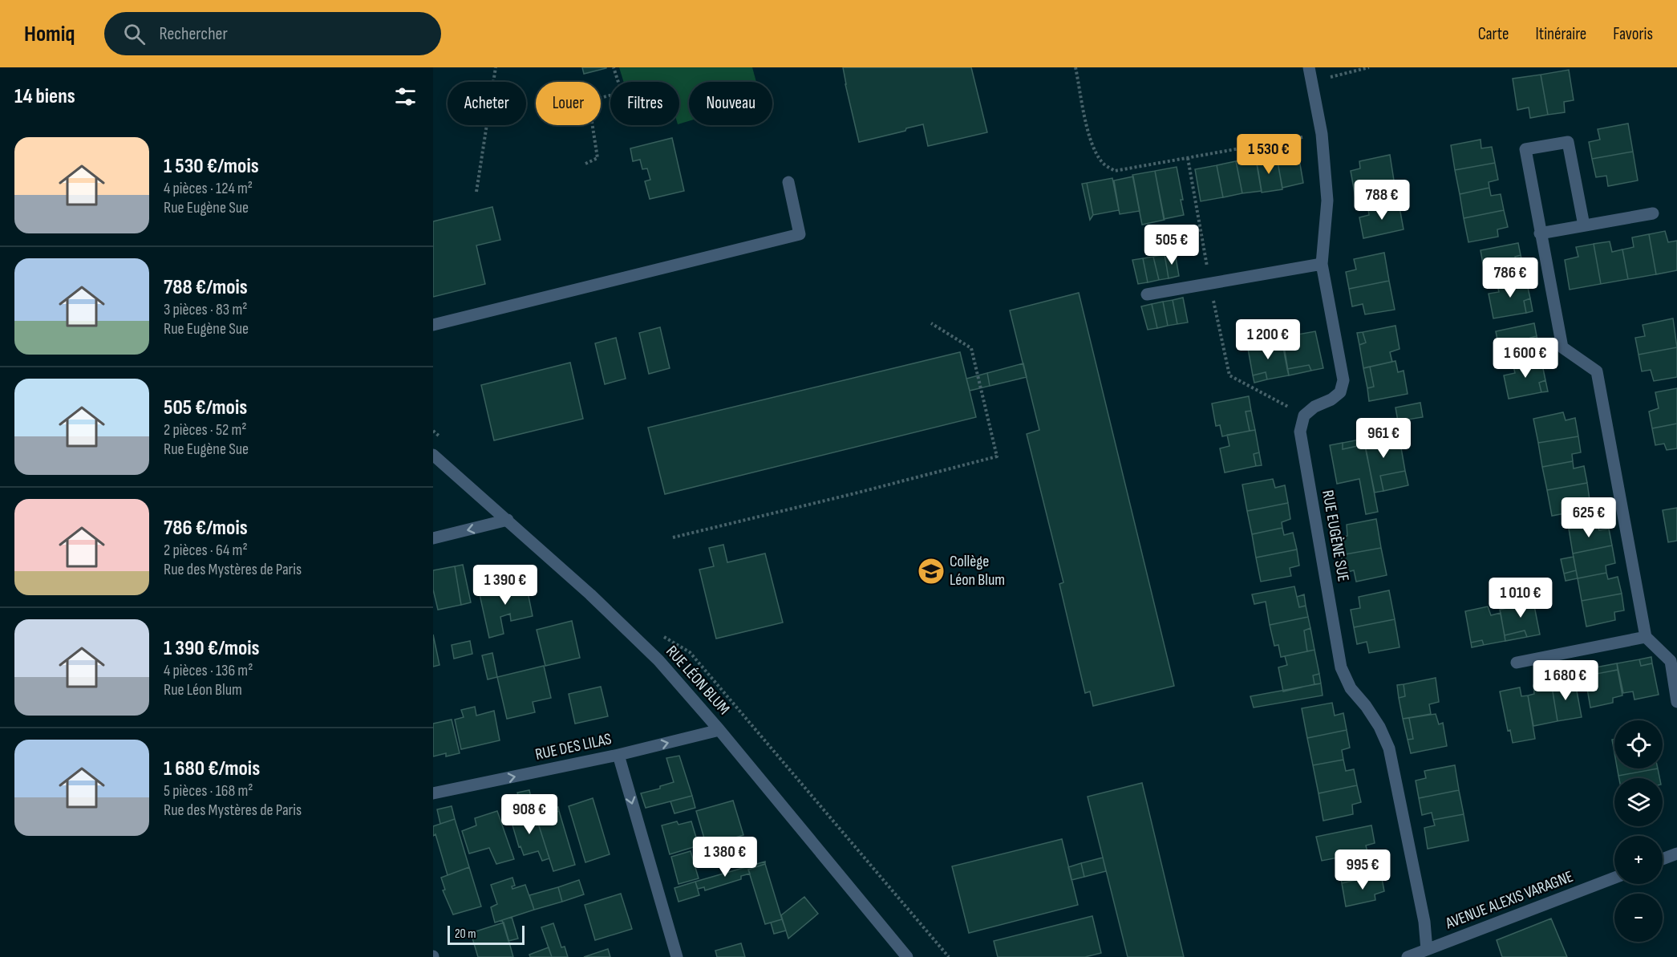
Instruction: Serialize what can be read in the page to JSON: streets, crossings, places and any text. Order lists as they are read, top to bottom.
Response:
{
  "streets": {
    "street": [
      "RUE EUGÈNE SUE",
      "RUE LÉON BLUM",
      "RUE DES LILAS",
      "AVENUE ALEXIS VARAGNE"
    ]
  },
  "crossings": [
    ["RUE EUGÈNE SUE", "AVENUE ALEXIS VARAGNE"],
    ["RUE LÉON BLUM", "RUE DES LILAS"]
  ],
  "one_way": ["RUE DES LILAS"],
  "places": {
    "school or university": ["Collège Léon Blum"]
  },
  "scale_bar": "20 m",
  "page": {
    "header": "Homiq",
    "search": "Rechercher",
    "nav": ["Carte", "Itinéraire", "Favoris"],
    "heading": "14 biens",
    "chip": [
      "Acheter",
      "Louer",
      "Filtres",
      "Nouveau"
    ],
    "list": [
      {
        "name": "1 530 €/mois",
        "note": "4 pièces · 124 m² · Rue Eugène Sue"
      },
      {
        "name": "788 €/mois",
        "note": "3 pièces · 83 m² · Rue Eugène Sue"
      },
      {
        "name": "505 €/mois",
        "note": "2 pièces · 52 m² · Rue Eugène Sue"
      },
      {
        "name": "786 €/mois",
        "note": "2 pièces · 64 m² · Rue des Mystères de Paris"
      },
      {
        "name": "1 390 €/mois",
        "note": "4 pièces · 136 m² · Rue Léon Blum"
      },
      {
        "name": "1 680 €/mois",
        "note": "5 pièces · 168 m² · Rue des Mystères de Paris"
      }
    ],
    "price": [
      "1 530 €",
      "788 €",
      "505 €",
      "786 €",
      "1 200 €",
      "1 600 €",
      "961 €",
      "625 €",
      "1 390 €",
      "1 010 €",
      "1 680 €",
      "908 €",
      "1 380 €",
      "995 €"
    ],
    "map_buttons": ["+", "−"],
    "scale": "20 m"
  }
}
